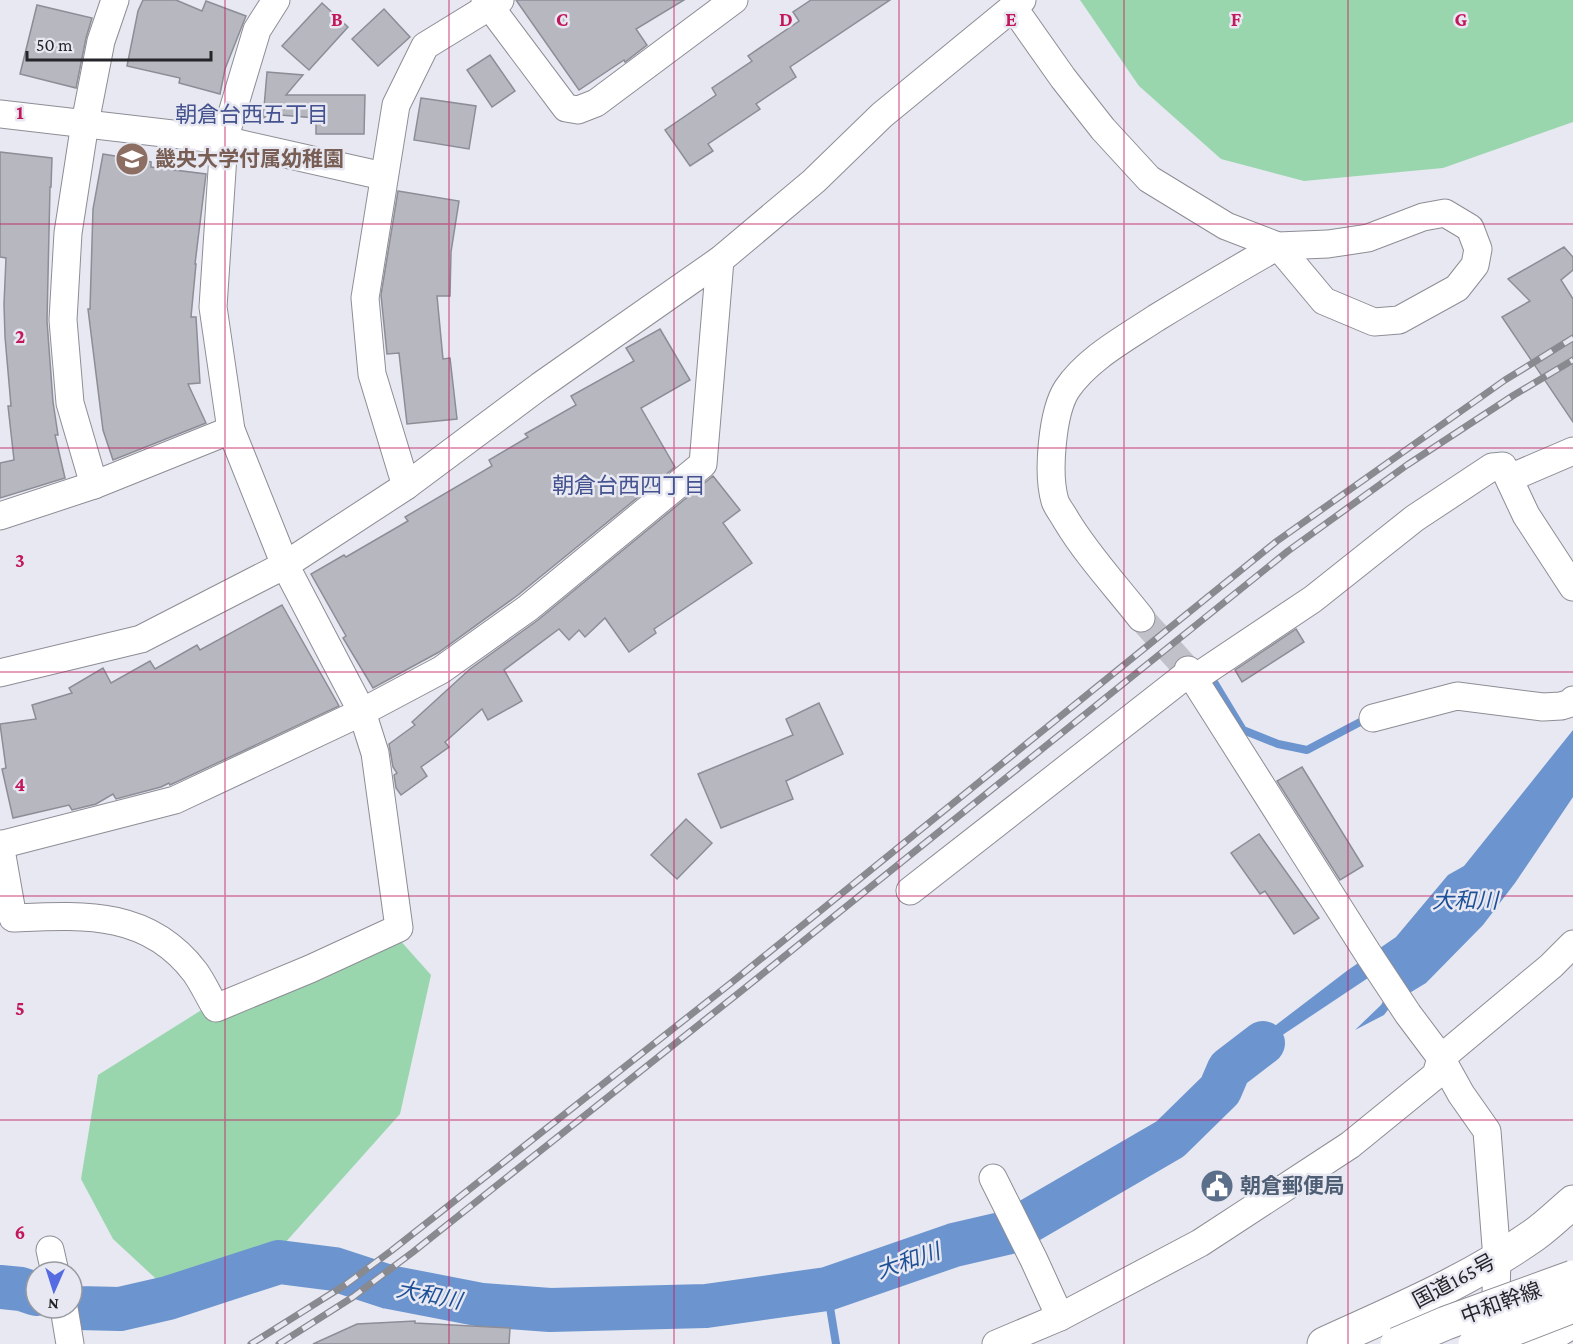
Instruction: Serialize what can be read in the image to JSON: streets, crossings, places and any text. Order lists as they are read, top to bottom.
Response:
{
  "streets": {
    "main road": ["国道165号", "中和幹線"]
  },
  "districts": ["朝倉台西五丁目", "朝倉台西四丁目"],
  "water": ["大和川"],
  "places": {
    "school or university": ["畿央大学付属幼稚園"],
    "public building": ["朝倉郵便局"]
  },
  "scale_bar": "50 m",
  "north": "bottom",
  "grid": {
    "columns": [
      "B",
      "C",
      "D",
      "E",
      "F",
      "G"
    ],
    "rows": [
      "1",
      "2",
      "3",
      "4",
      "5",
      "6"
    ]
  }
}
